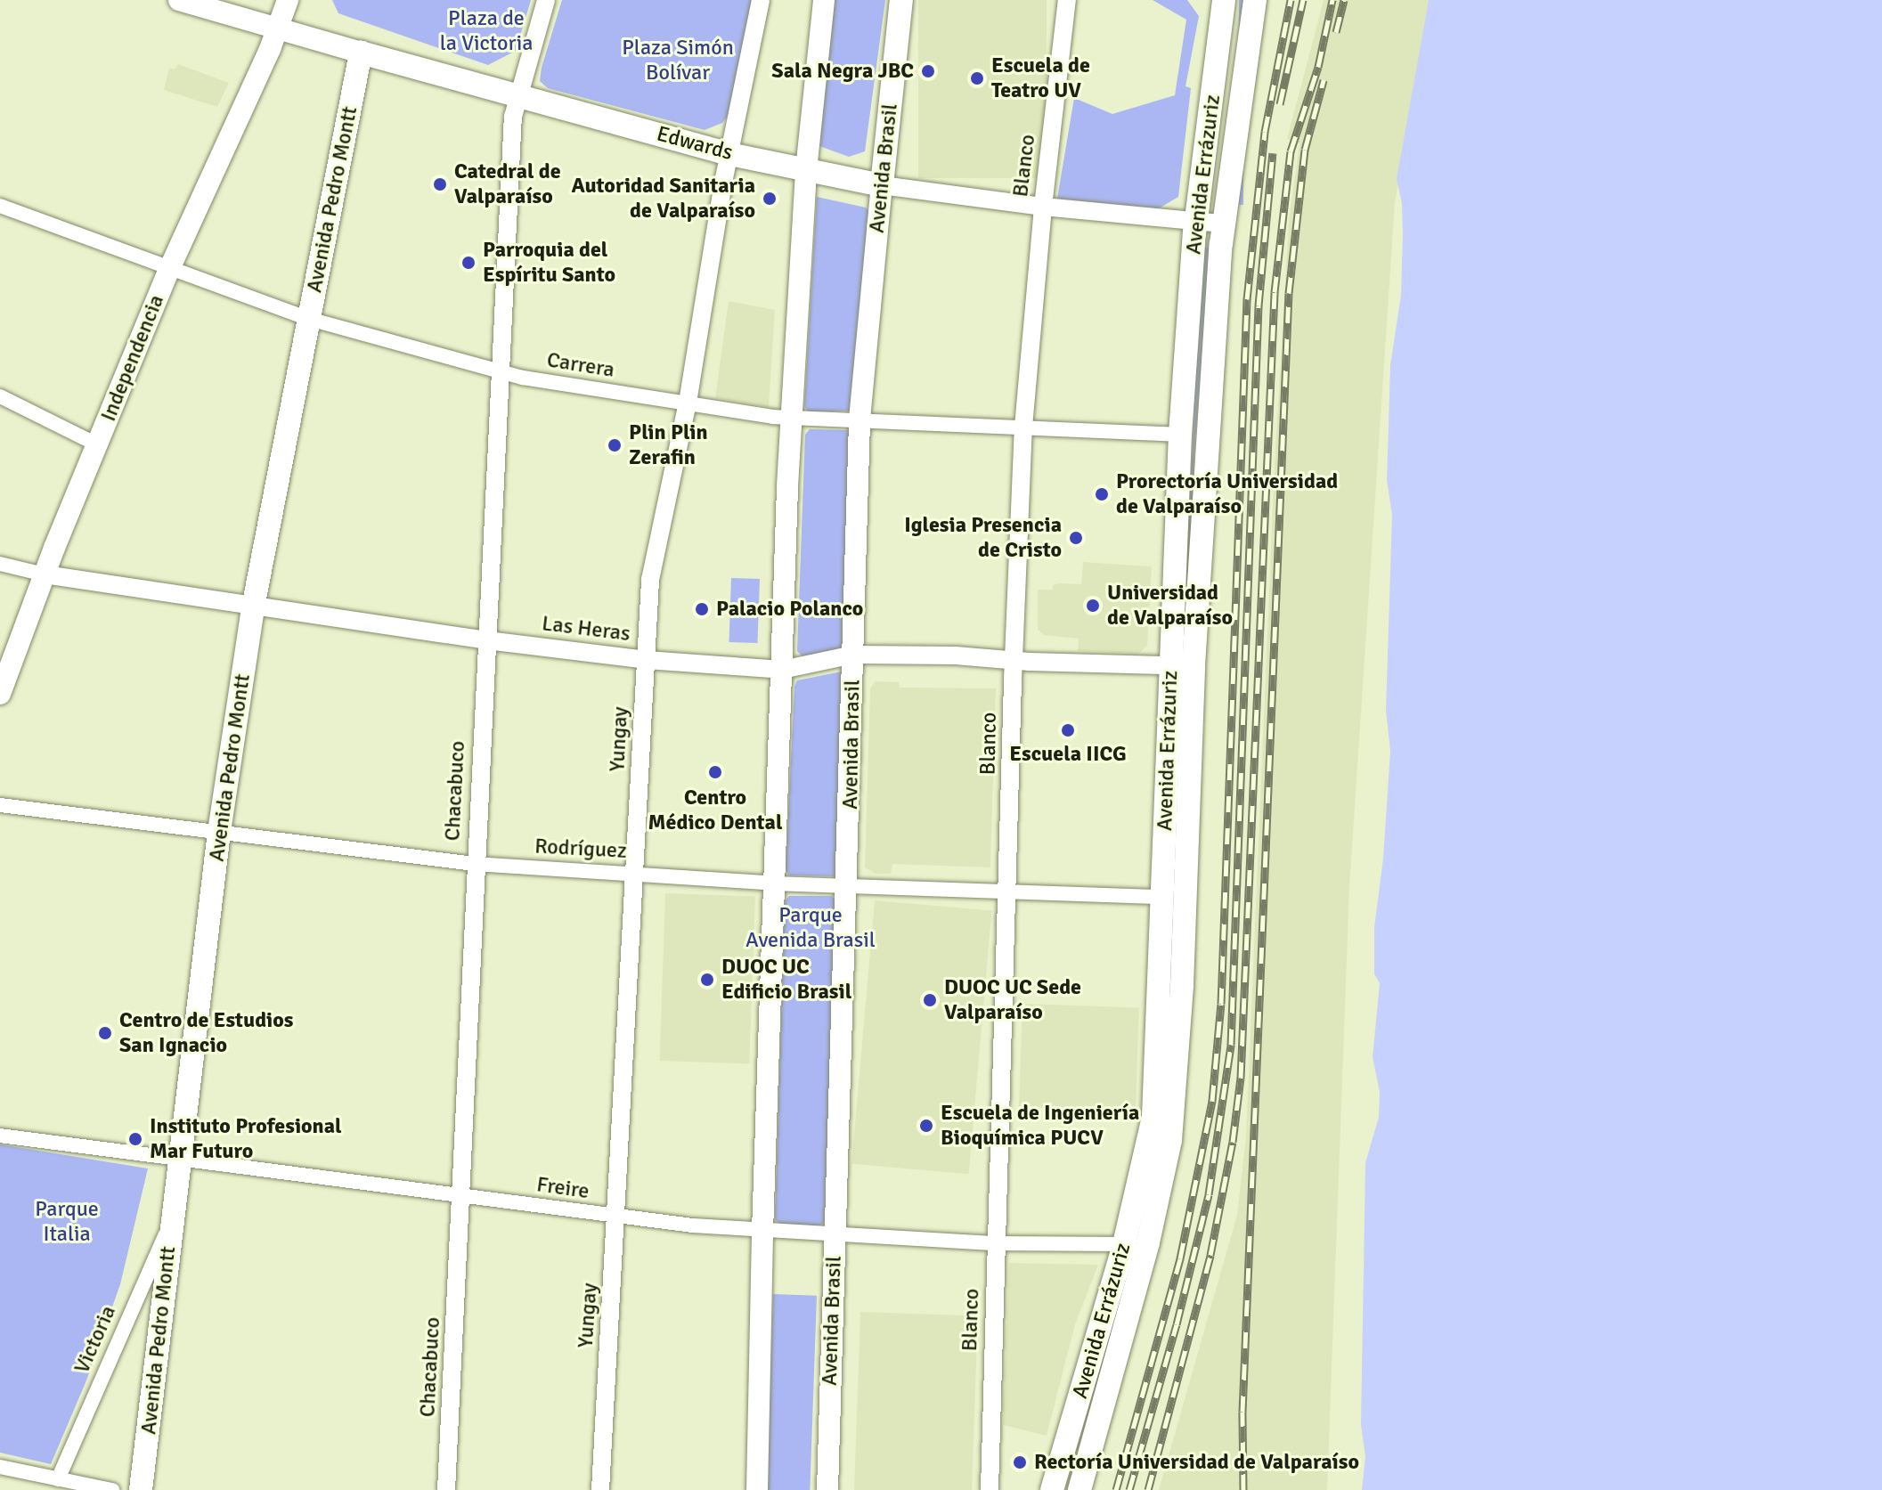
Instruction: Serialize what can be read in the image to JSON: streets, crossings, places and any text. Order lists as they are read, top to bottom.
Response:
{
  "streets": {
    "main road": [
      "Edwards",
      "Avenida Brasil",
      "Avenida Errázuriz",
      "Avenida Pedro Montt",
      "Independencia"
    ],
    "street": [
      "Blanco",
      "Carrera",
      "Las Heras",
      "Yungay",
      "Chacabuco",
      "Rodríguez",
      "Freire",
      "Victoria"
    ]
  },
  "crossings": [
    ["Edwards", "Blanco"],
    ["Edwards", "Avenida Brasil"],
    ["Edwards", "Avenida Errázuriz"],
    ["Edwards", "Avenida Pedro Montt"],
    ["Edwards", "Independencia"],
    ["Edwards", "Yungay"],
    ["Edwards", "Chacabuco"],
    ["Blanco", "Carrera"],
    ["Blanco", "Las Heras"],
    ["Blanco", "Rodríguez"],
    ["Blanco", "Freire"],
    ["Avenida Brasil", "Carrera"],
    ["Avenida Brasil", "Las Heras"],
    ["Avenida Brasil", "Rodríguez"],
    ["Avenida Brasil", "Freire"],
    ["Avenida Errázuriz", "Carrera"],
    ["Avenida Errázuriz", "Las Heras"],
    ["Avenida Errázuriz", "Rodríguez"],
    ["Avenida Errázuriz", "Freire"],
    ["Avenida Pedro Montt", "Carrera"],
    ["Avenida Pedro Montt", "Las Heras"],
    ["Avenida Pedro Montt", "Rodríguez"],
    ["Avenida Pedro Montt", "Freire"],
    ["Avenida Pedro Montt", "Victoria"],
    ["Independencia", "Carrera"],
    ["Independencia", "Las Heras"],
    ["Carrera", "Yungay"],
    ["Carrera", "Chacabuco"],
    ["Las Heras", "Yungay"],
    ["Las Heras", "Chacabuco"],
    ["Yungay", "Rodríguez"],
    ["Yungay", "Freire"],
    ["Chacabuco", "Rodríguez"],
    ["Chacabuco", "Freire"]
  ],
  "parks": [
    "Plaza de la Victoria",
    "Plaza Simón Bolívar",
    "Parque Avenida Brasil",
    "Parque Italia"
  ],
  "places": [
    "Sala Negra JBC",
    "Escuela de Teatro UV",
    "Catedral de Valparaíso",
    "Autoridad Sanitaria de Valparaíso",
    "Parroquia del Espíritu Santo",
    "Plin Plin Zerafin",
    "Prorectoría Universidad de Valparaíso",
    "Iglesia Presencia de Cristo",
    "Universidad de Valparaíso",
    "Palacio Polanco",
    "Escuela IICG",
    "Centro Médico Dental",
    "DUOC UC Edificio Brasil",
    "DUOC UC Sede Valparaíso",
    "Centro de Estudios San Ignacio",
    "Escuela de Ingeniería Bioquímica PUCV",
    "Instituto Profesional Mar Futuro",
    "Rectoría Universidad de Valparaíso"
  ]
}
